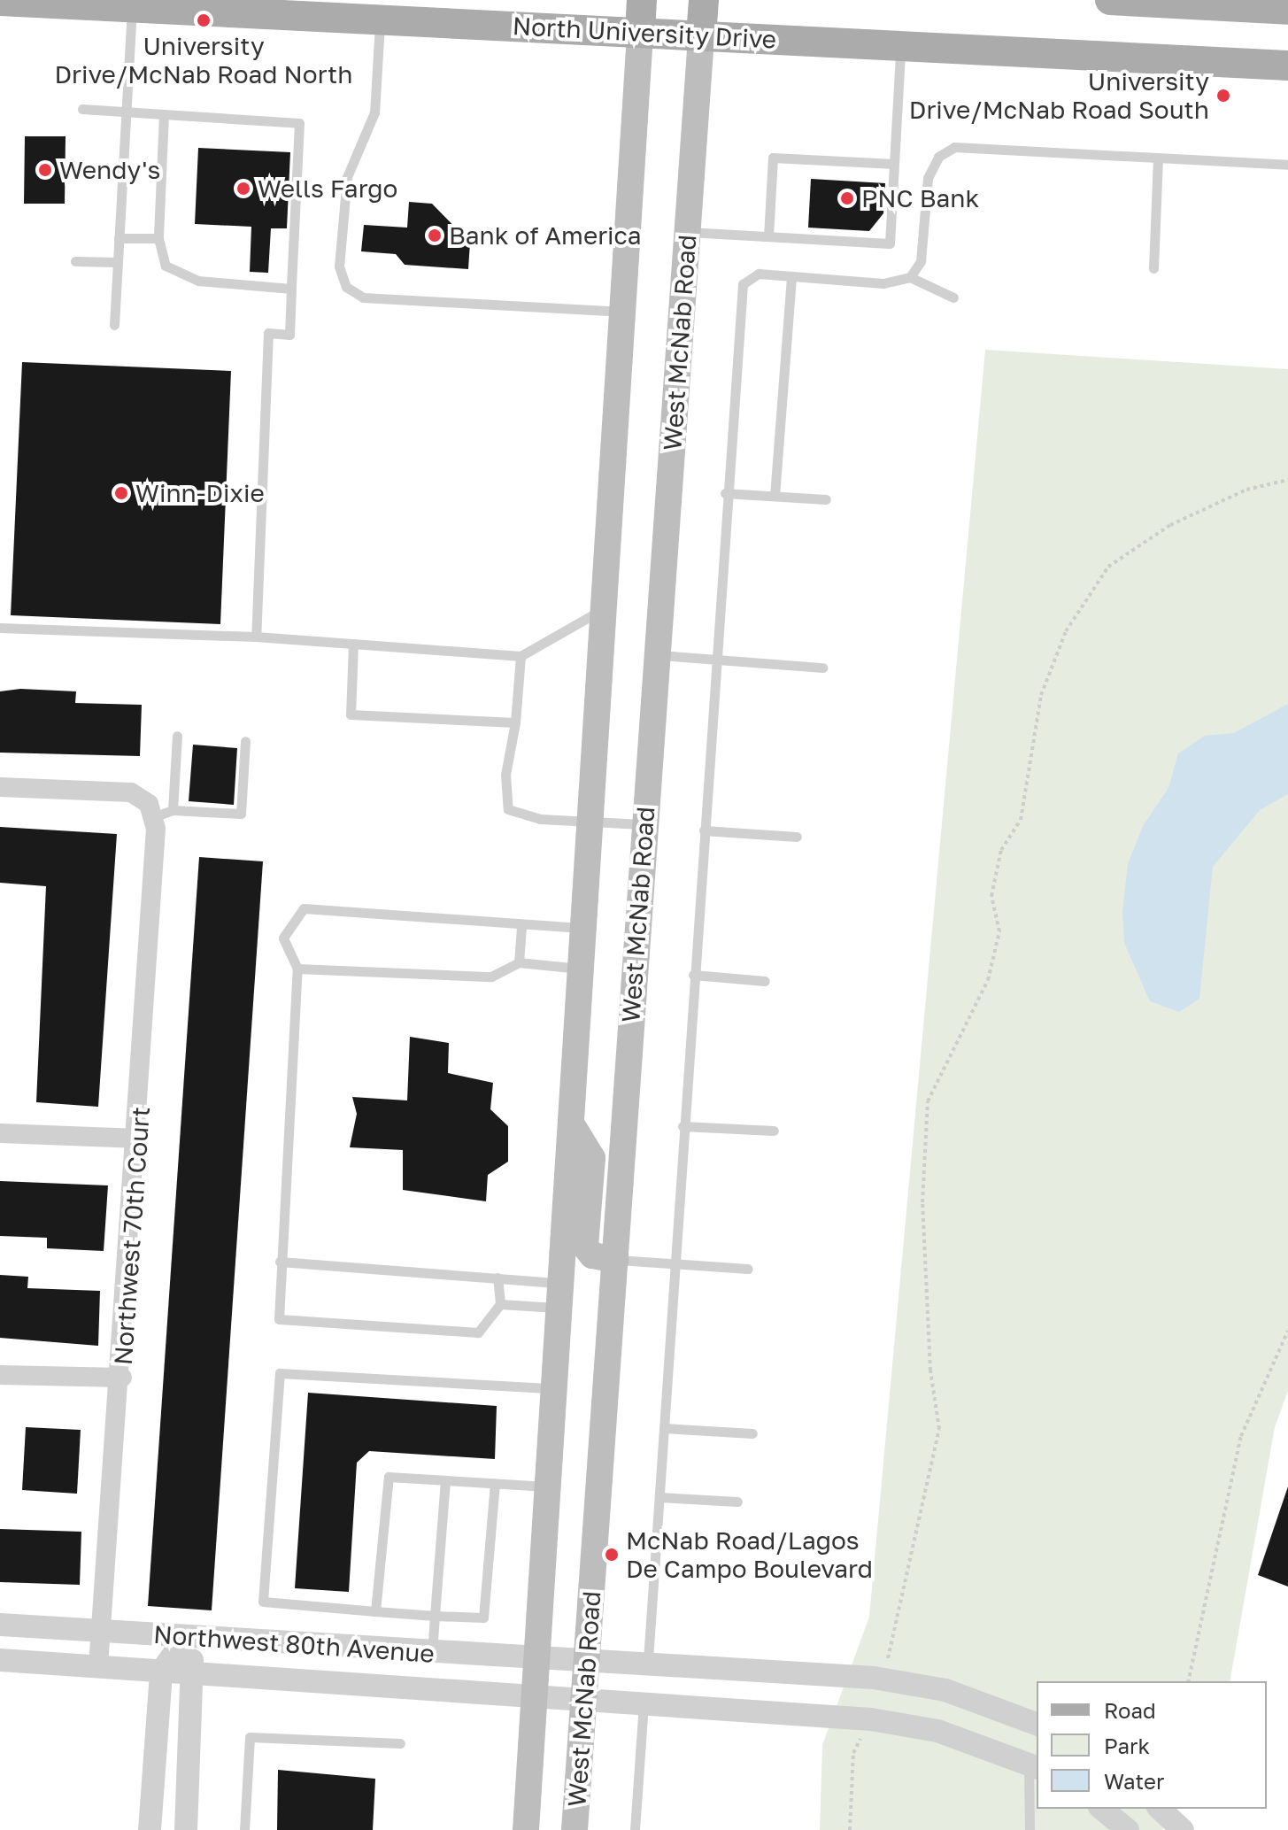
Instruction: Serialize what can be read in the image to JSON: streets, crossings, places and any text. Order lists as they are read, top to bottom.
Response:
{
  "streets": {
    "main road": ["North University Drive", "West McNab Road"],
    "street": ["Northwest 70th Court", "Northwest 80th Avenue"]
  },
  "crossings": [
    ["North University Drive", "West McNab Road"],
    ["West McNab Road", "Northwest 80th Avenue"],
    ["Northwest 70th Court", "Northwest 80th Avenue"]
  ],
  "places": [
    "University Drive/McNab Road North",
    "University Drive/McNab Road South",
    "Wendy's",
    "Wells Fargo",
    "PNC Bank",
    "Bank of America",
    "Winn-Dixie",
    "McNab Road/Lagos De Campo Boulevard"
  ],
  "legend": ["Road", "Park", "Water"]
}
